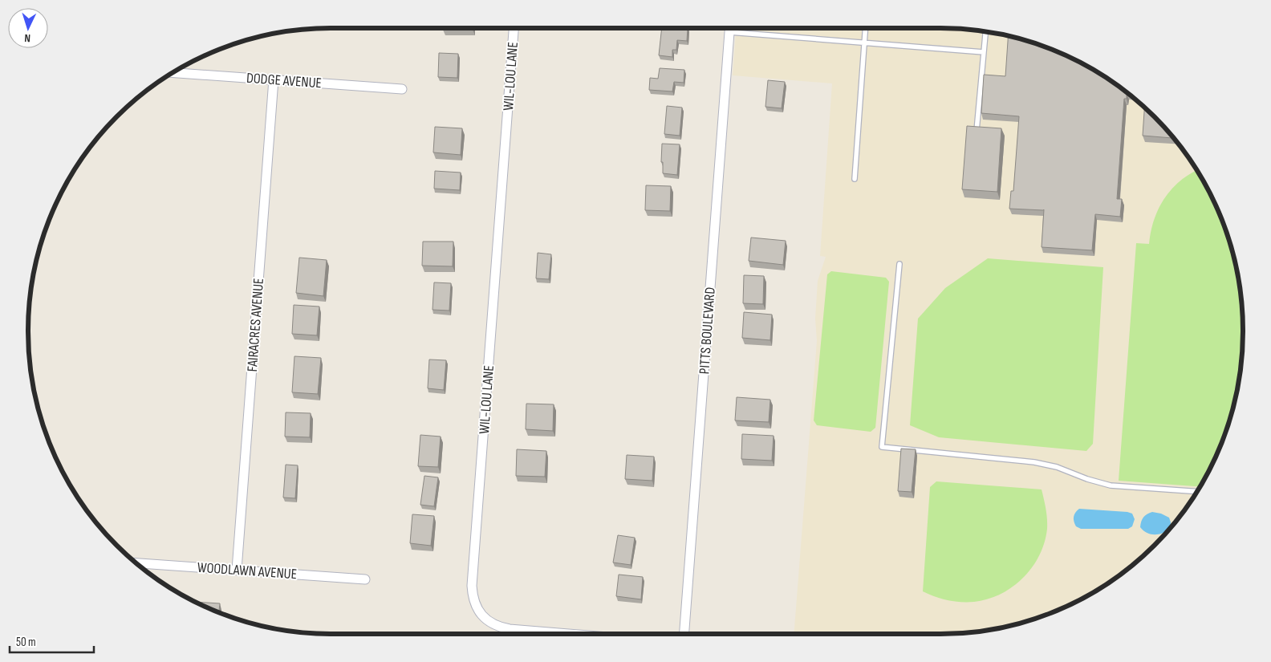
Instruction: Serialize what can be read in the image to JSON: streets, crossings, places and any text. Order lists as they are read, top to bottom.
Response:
{
  "streets": {
    "street": [
      "WIL-LOU LANE",
      "DODGE AVENUE",
      "FAIRACRES AVENUE",
      "PITTS BOULEVARD",
      "WOODLAWN AVENUE"
    ]
  },
  "crossings": [
    ["DODGE AVENUE", "FAIRACRES AVENUE"],
    ["FAIRACRES AVENUE", "WOODLAWN AVENUE"]
  ],
  "scale_bar": "50 m",
  "north": "bottom"
}
